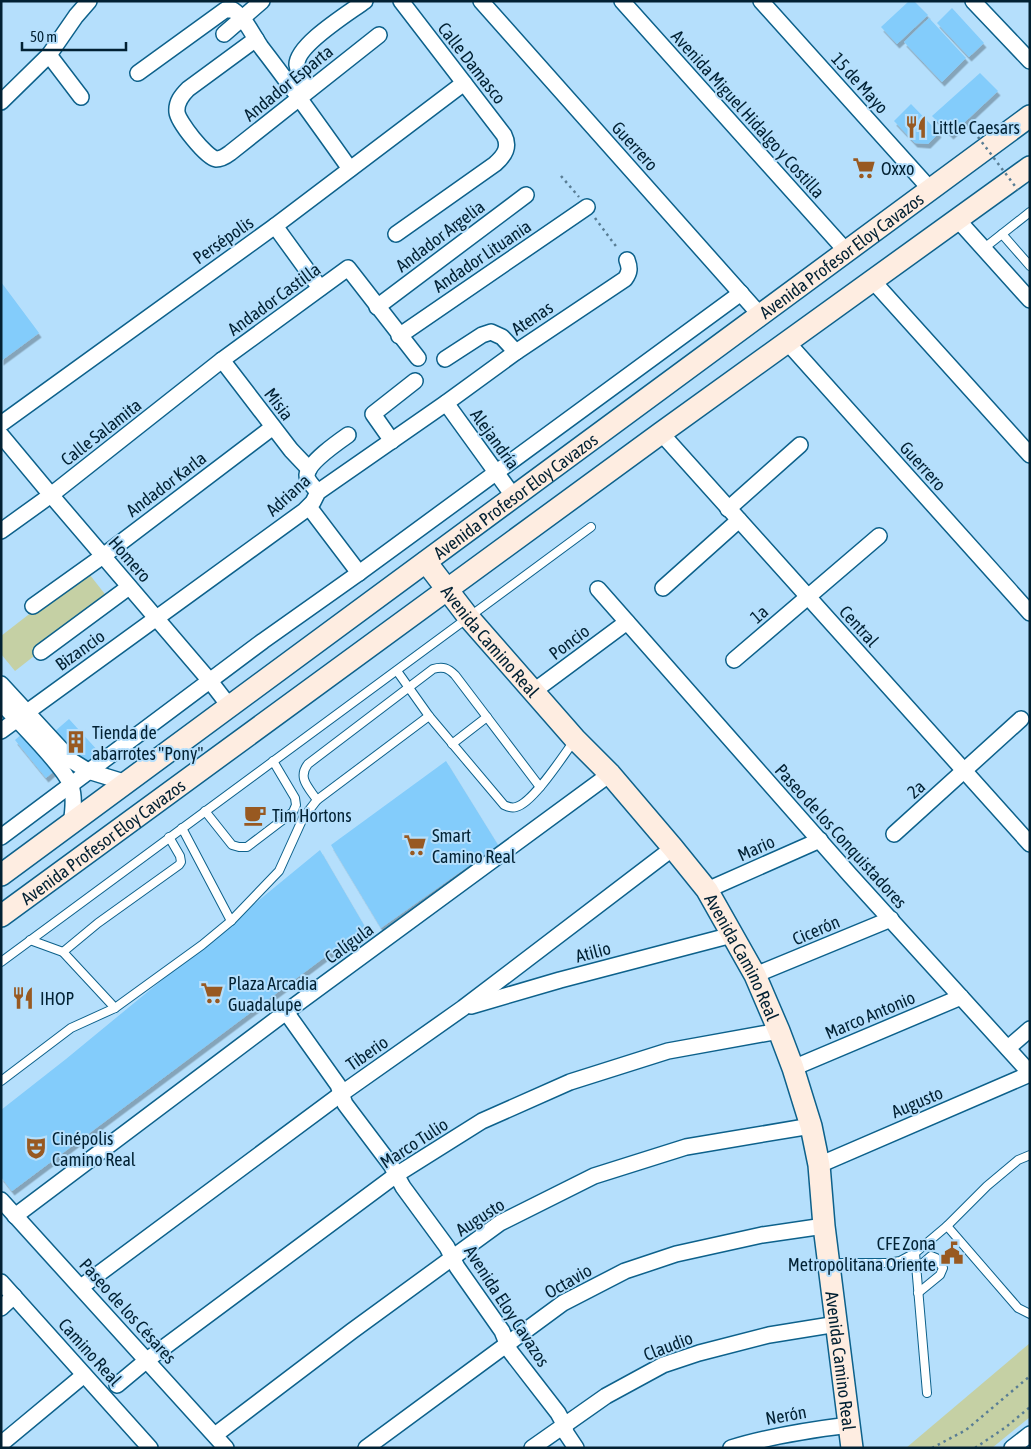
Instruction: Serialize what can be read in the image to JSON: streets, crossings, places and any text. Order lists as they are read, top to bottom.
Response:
{
  "streets": {
    "main road": ["Avenida Profesor Eloy Cavazos", "Avenida Camino Real"],
    "street": [
      "Calle Damasco",
      "Andador Esparta",
      "15 de Mayo",
      "Avenida Miguel Hidalgo y Costilla",
      "Guerrero",
      "Andador Argelia",
      "Persépolis",
      "Andador Lituania",
      "Andador Castilla",
      "Atenas",
      "Misia",
      "Calle Salamita",
      "Alejandría",
      "Andador Karla",
      "Adriana",
      "Homero",
      "1a",
      "Central",
      "Poncio",
      "Bizancio",
      "2a",
      "Paseo de los Conquistadores",
      "Mario",
      "Cicerón",
      "Calígula",
      "Atilio",
      "Marco Antonio",
      "Tiberio",
      "Augusto",
      "Marco Tulio",
      "Octavio",
      "Avenida Eloy Cavazos",
      "Paseo de los Césares",
      "Claudio",
      "Camino Real",
      "Nerón"
    ]
  },
  "crossings": [
    ["Calle Damasco", "Persépolis"],
    ["15 de Mayo", "Avenida Profesor Eloy Cavazos"],
    ["Avenida Miguel Hidalgo y Costilla", "Avenida Profesor Eloy Cavazos"],
    ["Guerrero", "Avenida Profesor Eloy Cavazos"],
    ["Andador Argelia", "Andador Castilla"],
    ["Avenida Profesor Eloy Cavazos", "Alejandría"],
    ["Avenida Profesor Eloy Cavazos", "Homero"],
    ["Avenida Profesor Eloy Cavazos", "Central"],
    ["Avenida Profesor Eloy Cavazos", "Avenida Camino Real"],
    ["Andador Castilla", "Misia"],
    ["Andador Castilla", "Calle Salamita"],
    ["Atenas", "Alejandría"],
    ["Atenas", "Adriana"],
    ["Misia", "Calle Salamita"],
    ["Misia", "Andador Karla"],
    ["Calle Salamita", "Homero"],
    ["Alejandría", "Adriana"],
    ["Andador Karla", "Homero"],
    ["Adriana", "Homero"],
    ["Adriana", "Bizancio"],
    ["Homero", "Bizancio"],
    ["1a", "Central"],
    ["Central", "2a"],
    ["Avenida Camino Real", "Poncio"],
    ["Avenida Camino Real", "Mario"],
    ["Avenida Camino Real", "Cicerón"],
    ["Avenida Camino Real", "Calígula"],
    ["Avenida Camino Real", "Atilio"],
    ["Avenida Camino Real", "Marco Antonio"],
    ["Avenida Camino Real", "Tiberio"],
    ["Avenida Camino Real", "Augusto"],
    ["Avenida Camino Real", "Marco Tulio"],
    ["Avenida Camino Real", "Octavio"],
    ["Avenida Camino Real", "Claudio"],
    ["Avenida Camino Real", "Nerón"],
    ["Poncio", "Paseo de los Conquistadores"],
    ["Paseo de los Conquistadores", "Mario"],
    ["Paseo de los Conquistadores", "Cicerón"],
    ["Paseo de los Conquistadores", "Marco Antonio"],
    ["Paseo de los Conquistadores", "Augusto"],
    ["Calígula", "Avenida Eloy Cavazos"],
    ["Calígula", "Paseo de los Césares"],
    ["Atilio", "Tiberio"],
    ["Tiberio", "Avenida Eloy Cavazos"],
    ["Tiberio", "Paseo de los Césares"],
    ["Augusto", "Avenida Eloy Cavazos"],
    ["Augusto", "Paseo de los Césares"],
    ["Marco Tulio", "Avenida Eloy Cavazos"],
    ["Marco Tulio", "Paseo de los Césares"],
    ["Octavio", "Avenida Eloy Cavazos"],
    ["Avenida Eloy Cavazos", "Claudio"]
  ],
  "places": {
    "restaurant": ["Little Caesars", "IHOP"],
    "supermarket": ["Oxxo", "Smart Camino Real", "Plaza Arcadia Guadalupe"],
    "building": ["Tienda de abarrotes \"Pony\""],
    "cafe": ["Tim Hortons"],
    "theatre": ["Cinépolis Camino Real"],
    "public building": ["CFE Zona Metropolitana Oriente"]
  },
  "scale_bar": "50 m"
}
